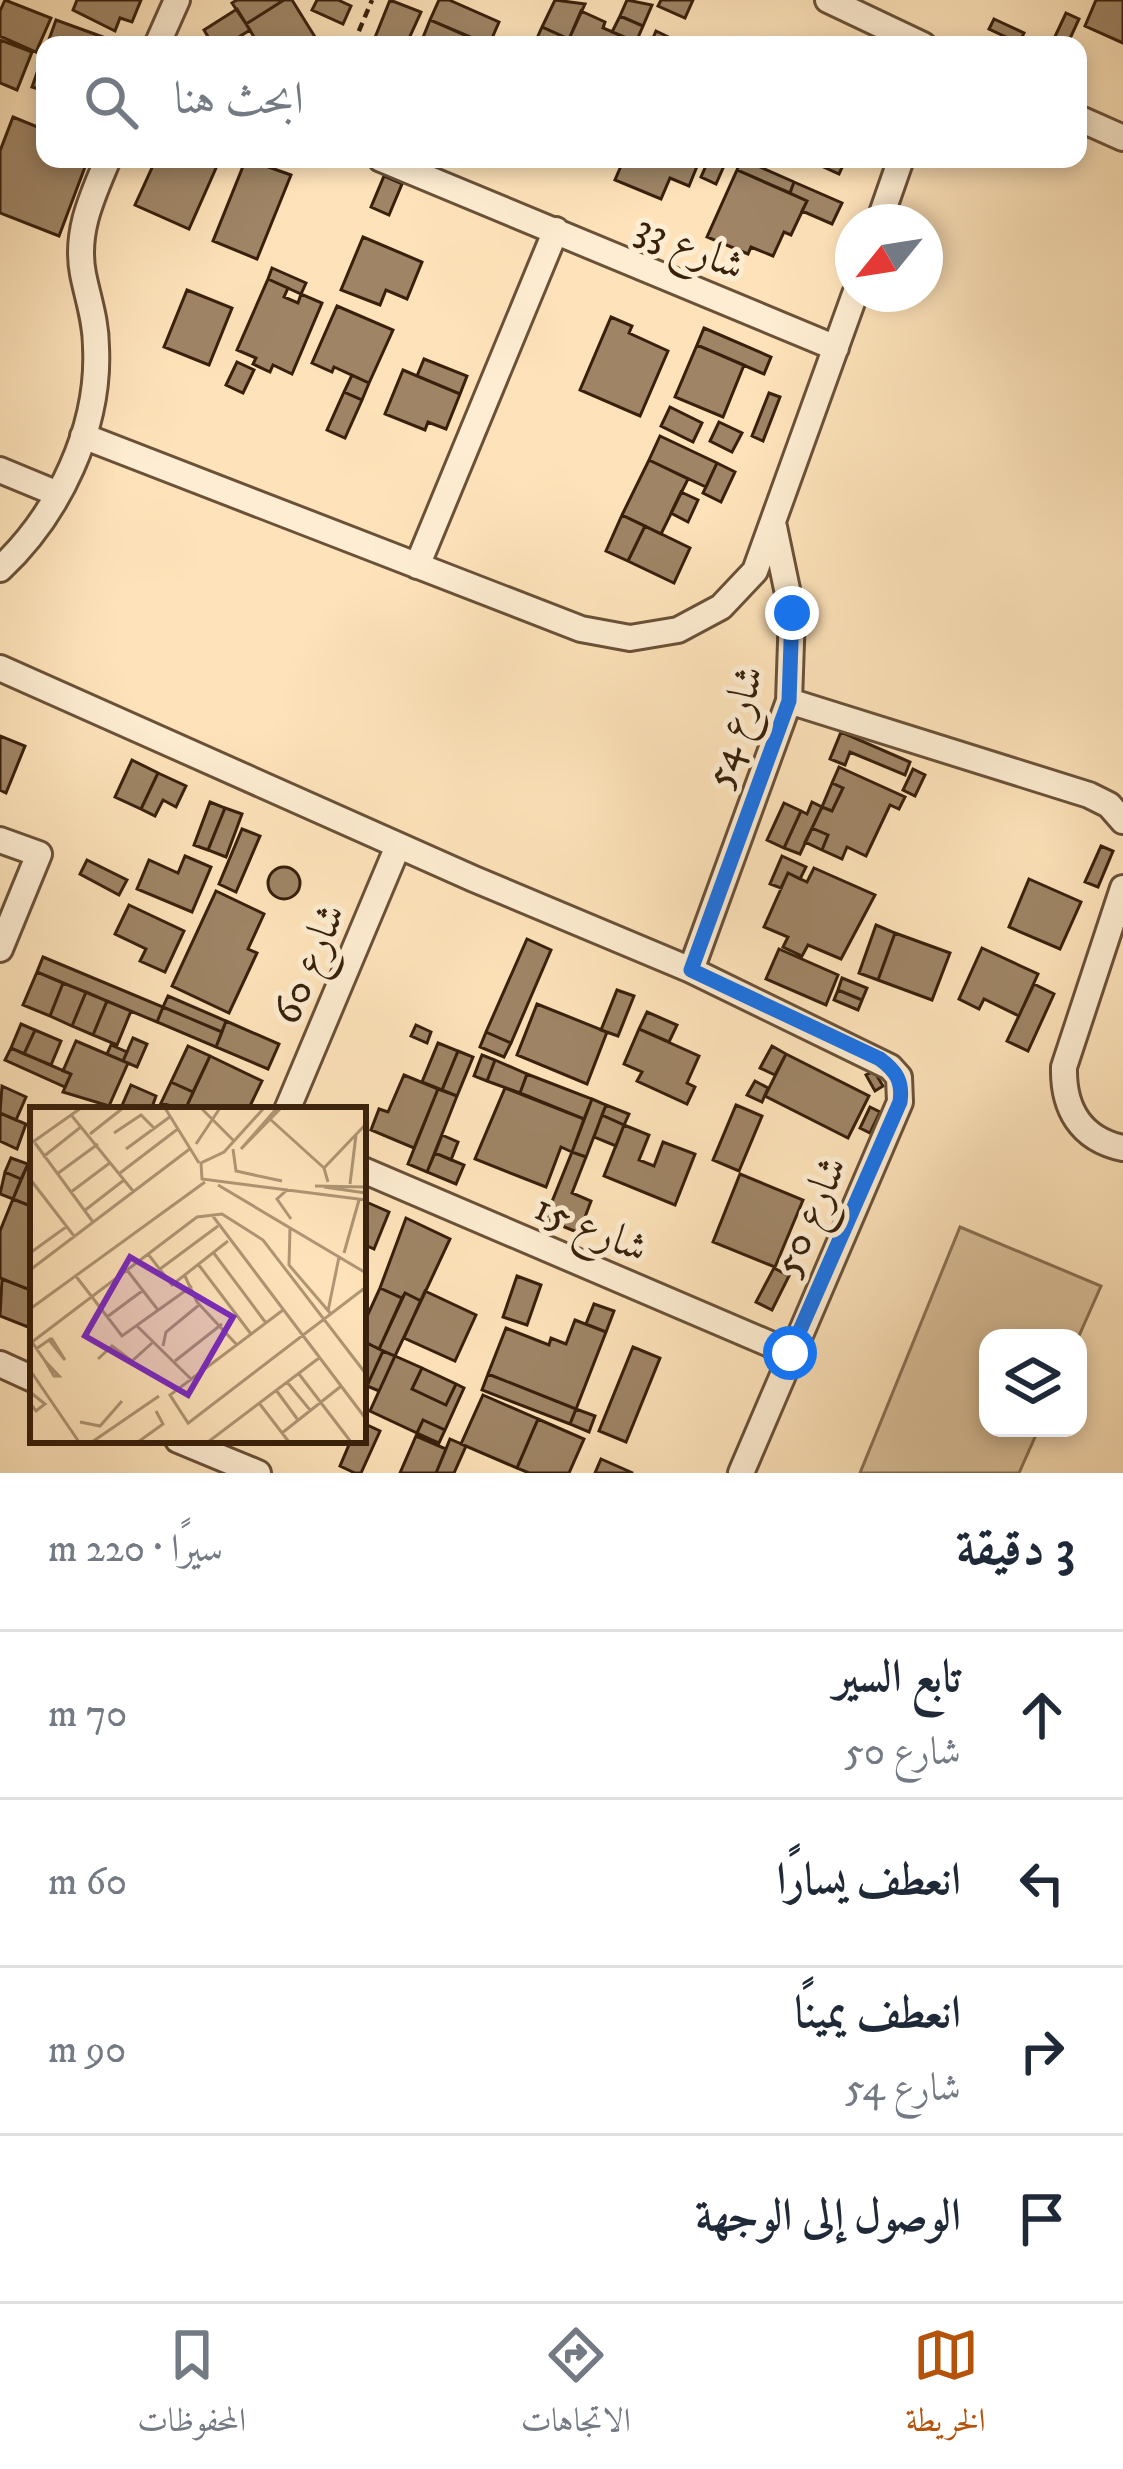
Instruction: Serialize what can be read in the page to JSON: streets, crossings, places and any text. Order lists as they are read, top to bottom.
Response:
{
  "streets": {
    "street": [
      "شارع 33",
      "شارع 54",
      "شارع 60",
      "شارع 50",
      "شارع 15"
    ]
  },
  "crossings": [
    ["شارع 54", "شارع 50"],
    ["شارع 50", "شارع 15"]
  ],
  "north": "bottom left",
  "page": {
    "search": "ابحث هنا",
    "heading": ["3 دقيقة", "سيرًا · 220 m"],
    "list": [
      ["تابع السير", "شارع 50", "70 m"],
      ["انعطف يسارًا", "60 m"],
      ["انعطف يمينًا", "شارع 54", "90 m"],
      "الوصول إلى الوجهة"
    ],
    "nav": ["الخريطة", "الاتجاهات", "المحفوظات"]
  }
}
